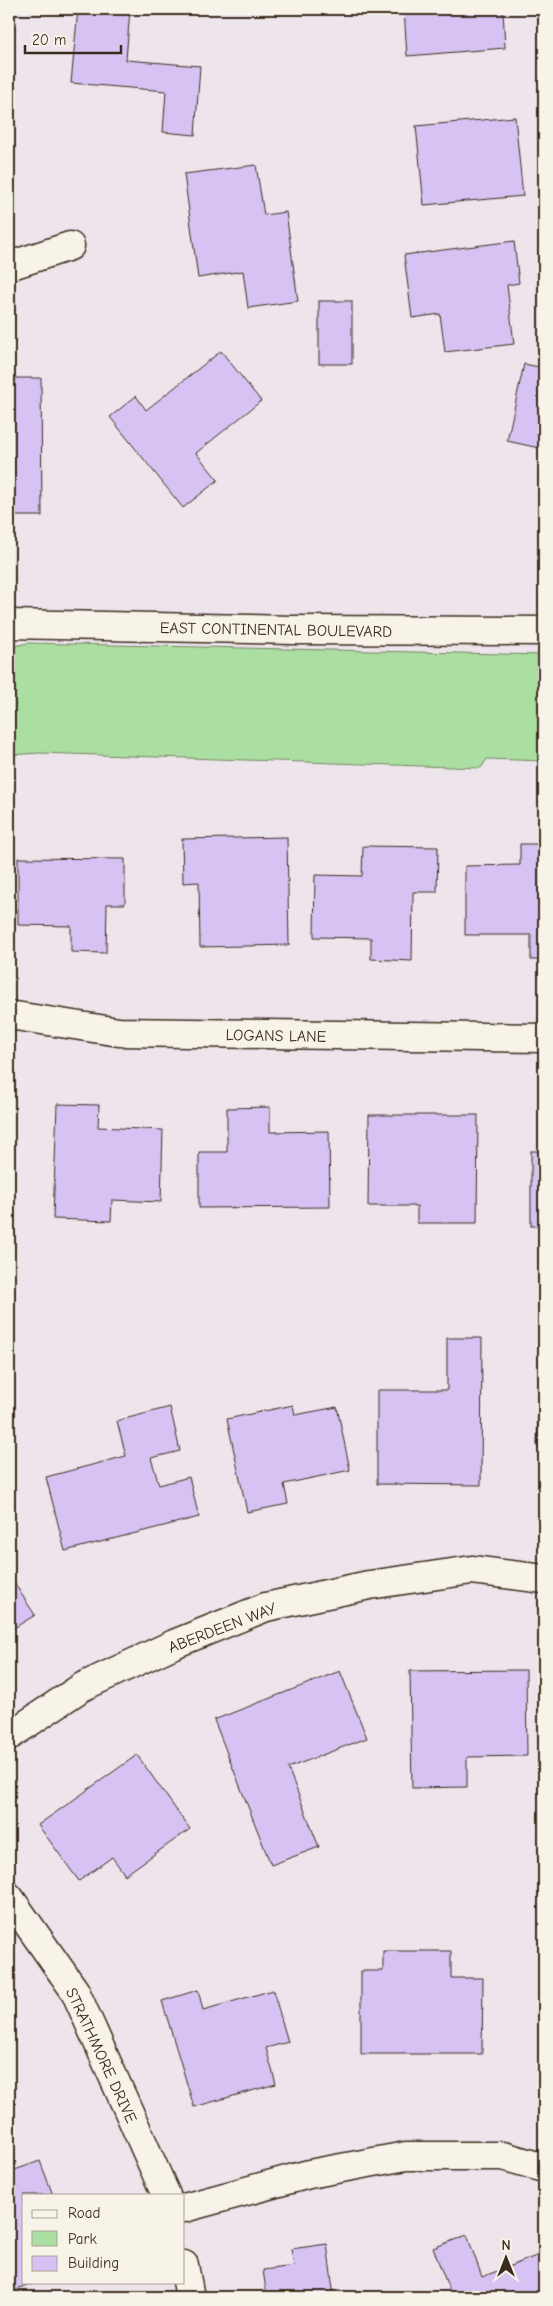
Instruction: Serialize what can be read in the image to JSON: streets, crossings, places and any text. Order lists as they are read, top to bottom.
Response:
{
  "streets": {
    "street": [
      "EAST CONTINENTAL BOULEVARD",
      "LOGANS LANE",
      "ABERDEEN WAY",
      "STRATHMORE DRIVE"
    ]
  },
  "legend": ["Road", "Park", "Building"],
  "scale_bar": "20 m",
  "north": "top"
}
